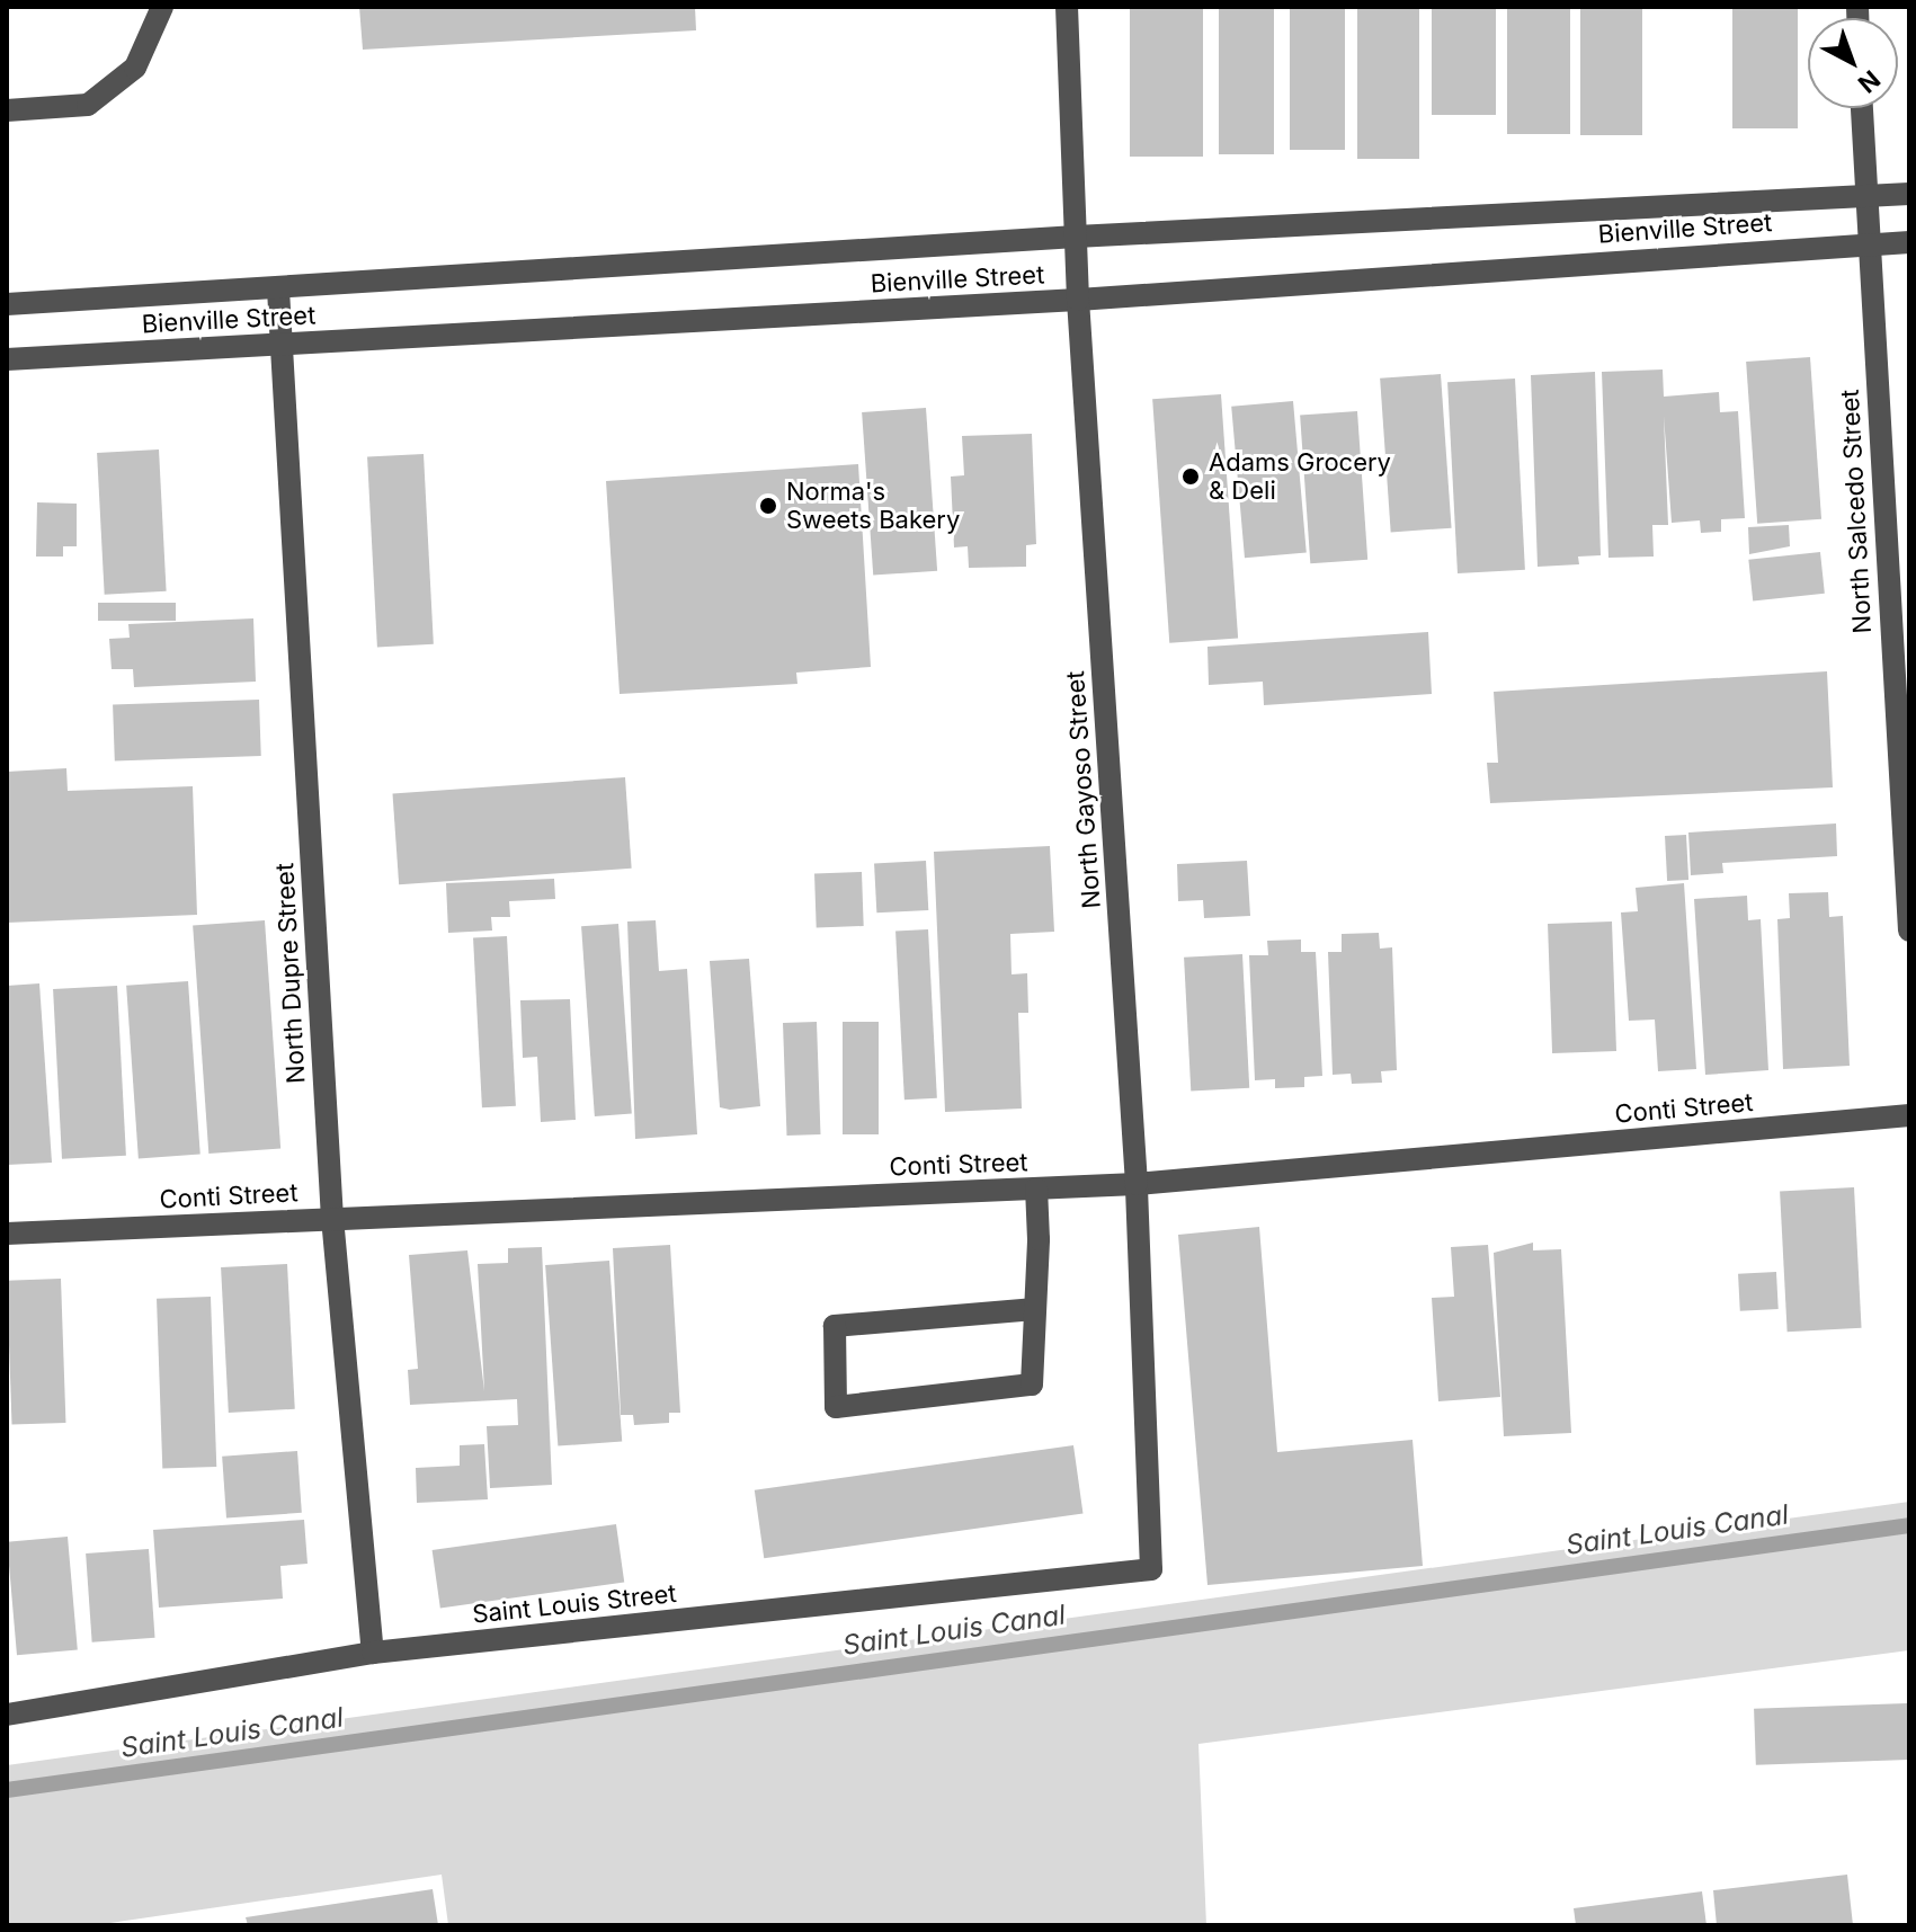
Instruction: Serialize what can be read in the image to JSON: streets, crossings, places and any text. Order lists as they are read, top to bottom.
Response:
{
  "streets": {
    "street": [
      "Bienville Street",
      "North Salcedo Street",
      "North Gayoso Street",
      "North Dupre Street",
      "Conti Street",
      "Saint Louis Street"
    ]
  },
  "crossings": [
    ["Bienville Street", "North Salcedo Street"],
    ["Bienville Street", "North Gayoso Street"],
    ["Bienville Street", "North Dupre Street"],
    ["North Gayoso Street", "Conti Street"],
    ["North Gayoso Street", "Saint Louis Street"],
    ["North Dupre Street", "Conti Street"],
    ["North Dupre Street", "Saint Louis Street"]
  ],
  "water": ["Saint Louis Canal"],
  "places": ["Adams Grocery & Deli", "Norma's Sweets Bakery"],
  "north": "bottom right"
}
